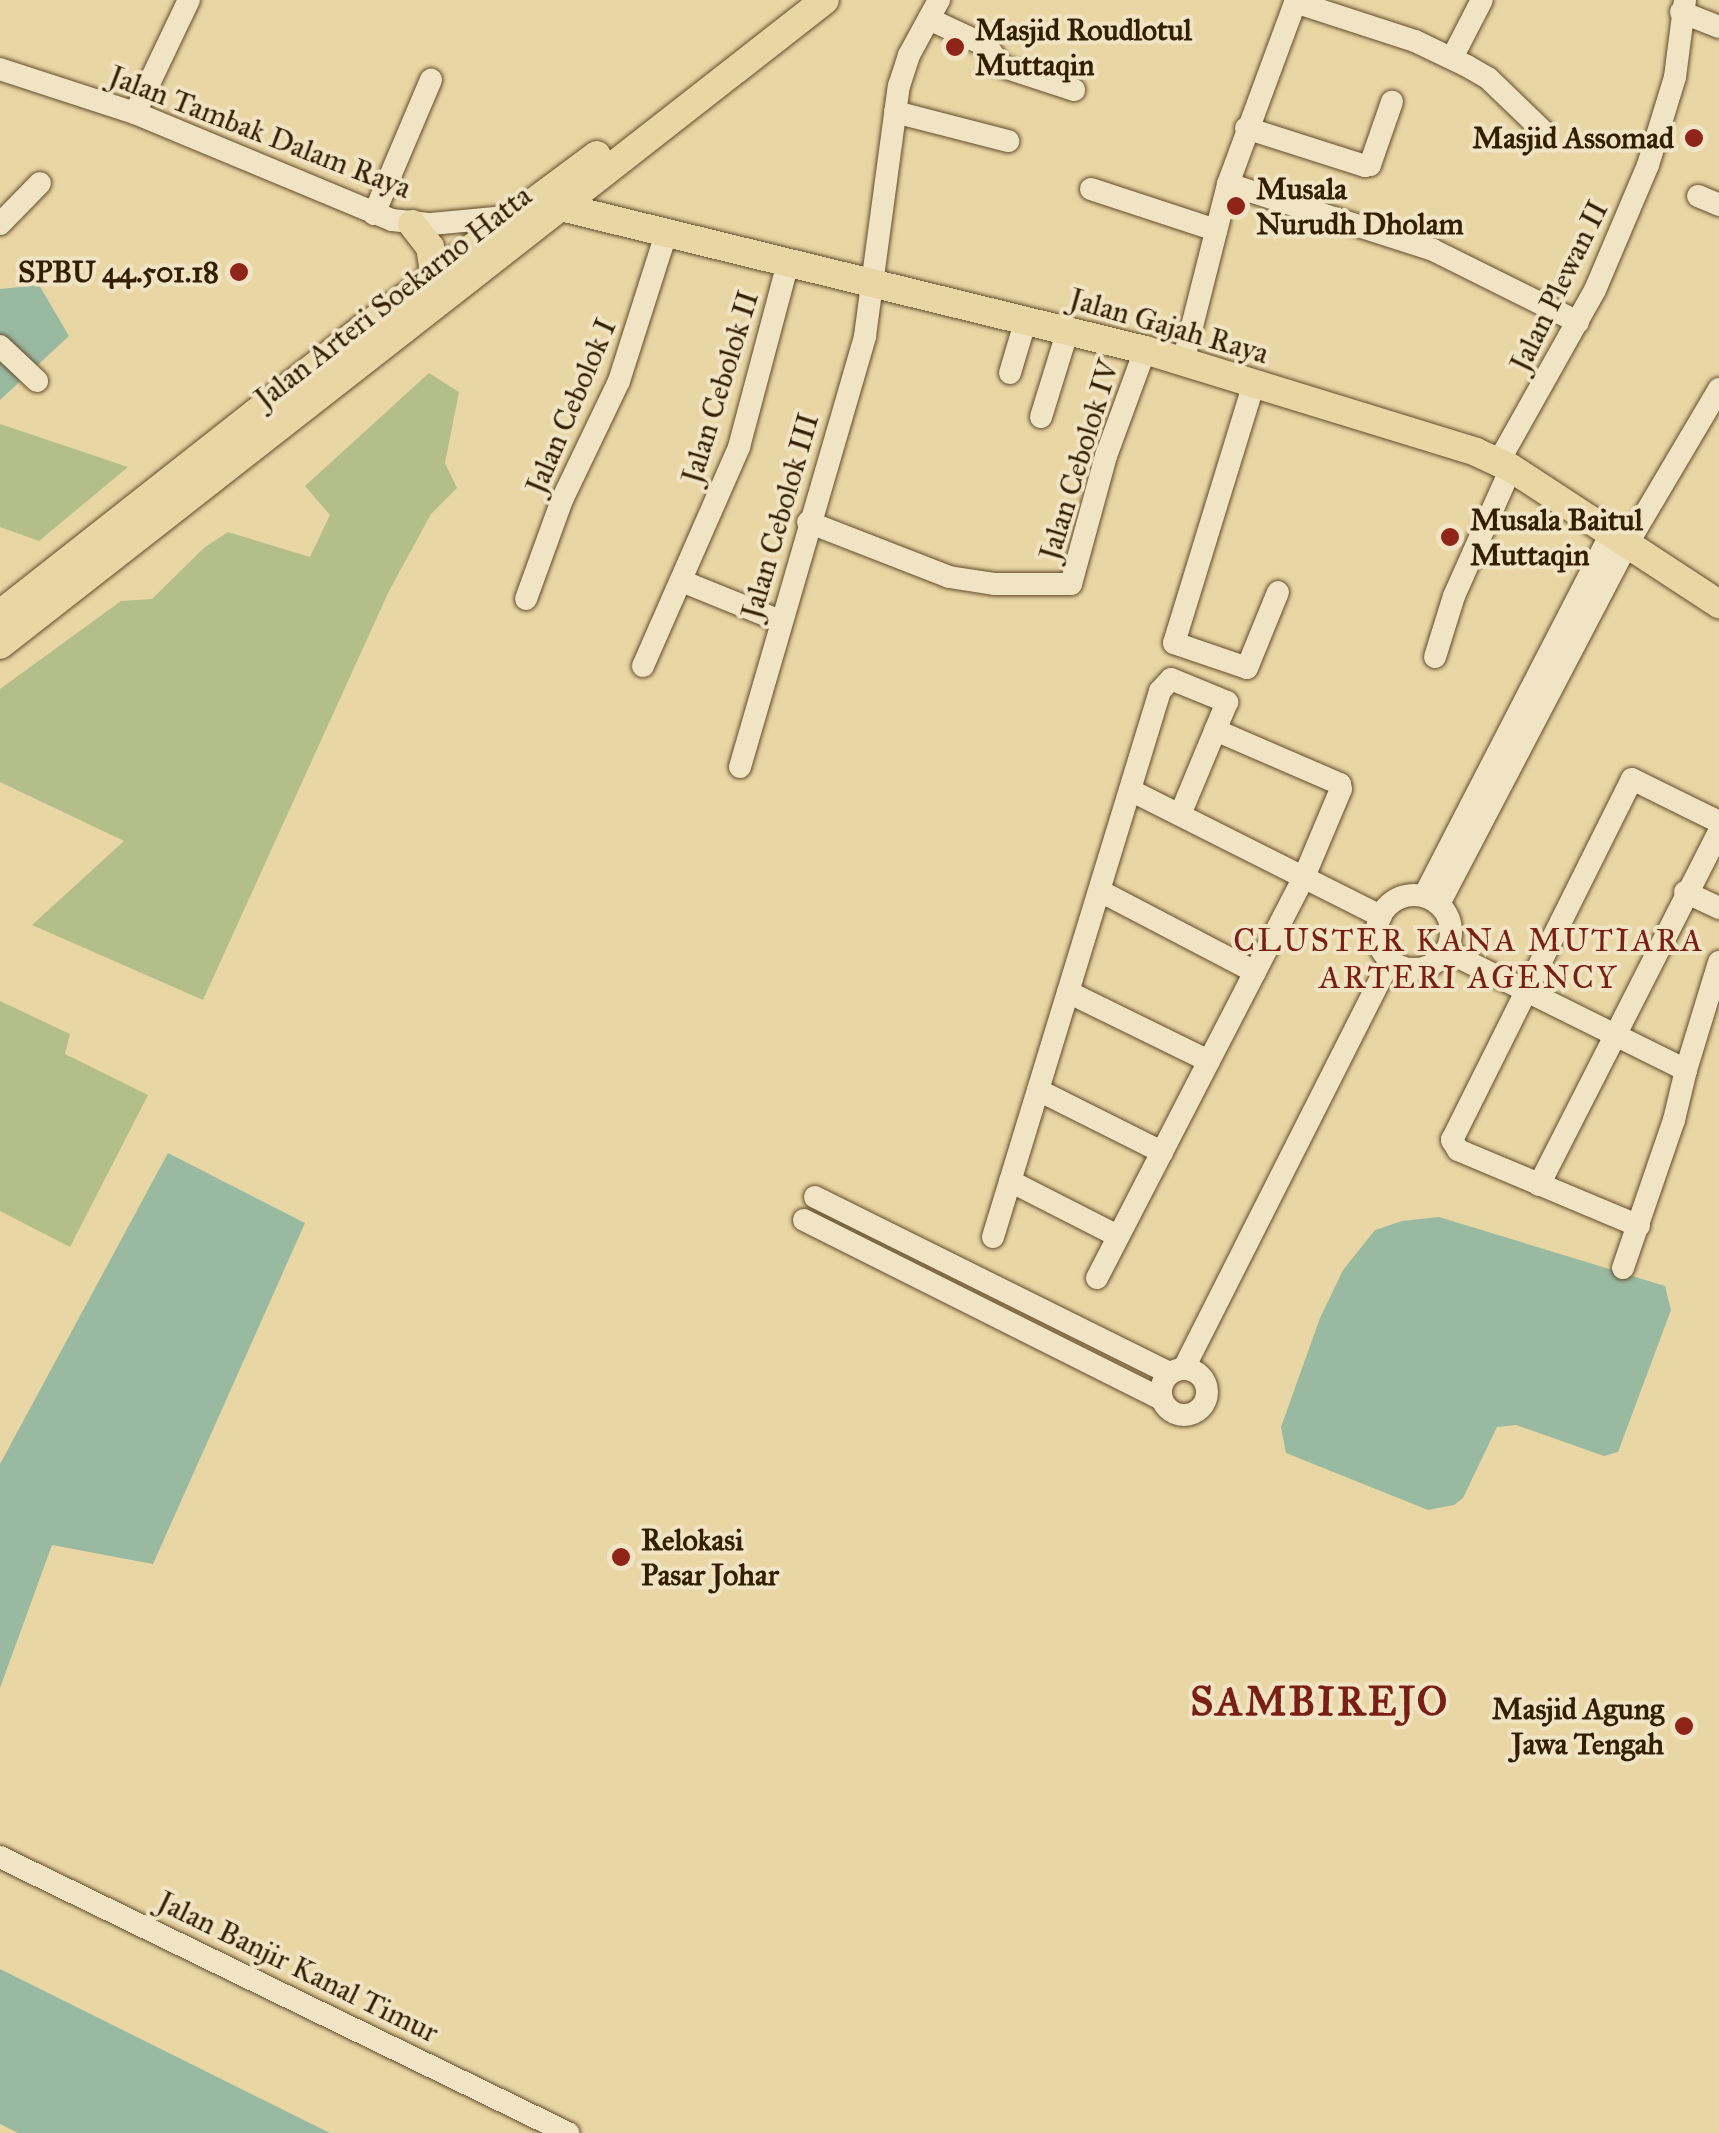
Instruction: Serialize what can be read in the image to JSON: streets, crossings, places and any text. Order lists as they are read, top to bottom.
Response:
{
  "streets": {
    "main road": ["Jalan Arteri Soekarno Hatta", "Jalan Gajah Raya"],
    "street": [
      "Jalan Tambak Dalam Raya",
      "Jalan Plewan II",
      "Jalan Cebolok II",
      "Jalan Cebolok I",
      "Jalan Cebolok IV",
      "Jalan Cebolok III",
      "Jalan Banjir Kanal Timur"
    ]
  },
  "crossings": [
    ["Jalan Tambak Dalam Raya", "Jalan Arteri Soekarno Hatta"],
    ["Jalan Tambak Dalam Raya", "Jalan Gajah Raya"],
    ["Jalan Plewan II", "Jalan Gajah Raya"],
    ["Jalan Arteri Soekarno Hatta", "Jalan Gajah Raya"],
    ["Jalan Gajah Raya", "Jalan Cebolok II"],
    ["Jalan Gajah Raya", "Jalan Cebolok I"],
    ["Jalan Gajah Raya", "Jalan Cebolok IV"],
    ["Jalan Gajah Raya", "Jalan Cebolok III"],
    ["Jalan Cebolok IV", "Jalan Cebolok III"]
  ],
  "districts": ["CLUSTER KANA MUTIARA ARTERI AGENCY", "SAMBIREJO"],
  "places": [
    "Masjid Roudlotul Muttaqin",
    "Masjid Assomad",
    "Musala Nurudh Dholam",
    "SPBU 44.501.18",
    "Musala Baitul Muttaqin",
    "Relokasi Pasar Johar",
    "Masjid Agung Jawa Tengah"
  ]
}
